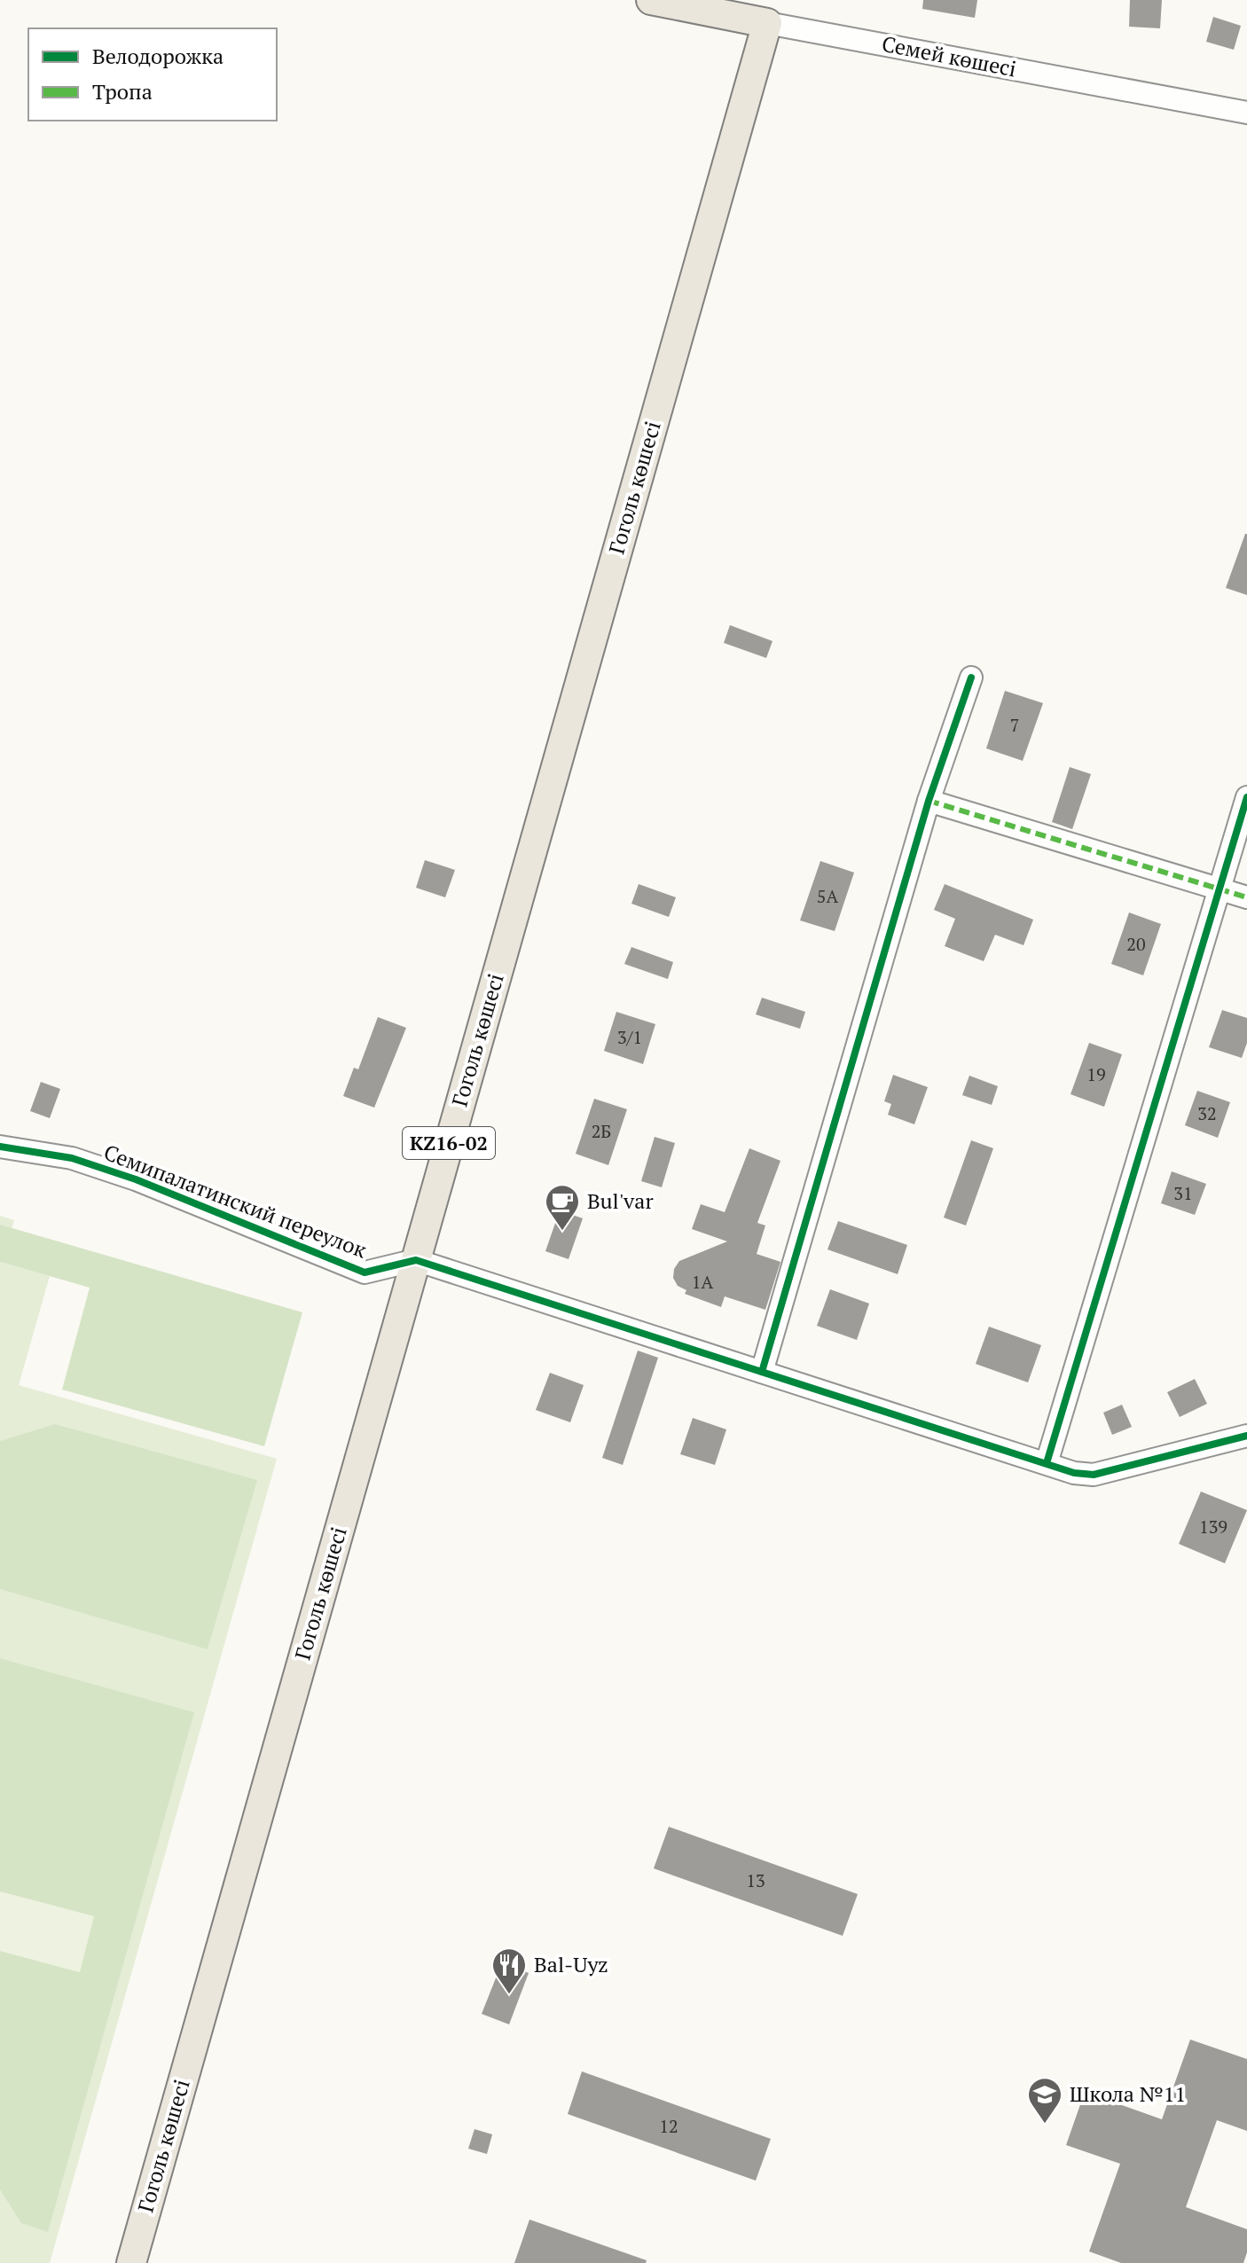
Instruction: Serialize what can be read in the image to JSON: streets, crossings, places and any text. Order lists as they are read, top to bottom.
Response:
{
  "streets": {
    "main road": ["Семей көшесі", "Гоголь көшесі", "KZ16-02"],
    "street": ["Семипалатинский переулок"]
  },
  "crossings": [
    ["Семей көшесі", "Гоголь көшесі"],
    ["Гоголь көшесі", "Семипалатинский переулок"]
  ],
  "places": {
    "cafe": ["Bul'var"],
    "restaurant": ["Bal-Uyz"],
    "school or university": ["Школа №11"]
  },
  "house_numbers": [
    "7",
    "5А",
    "20",
    "3/1",
    "19",
    "32",
    "2Б",
    "31",
    "1А",
    "139",
    "13",
    "12"
  ],
  "legend": ["Велодорожка", "Тропа"]
}
